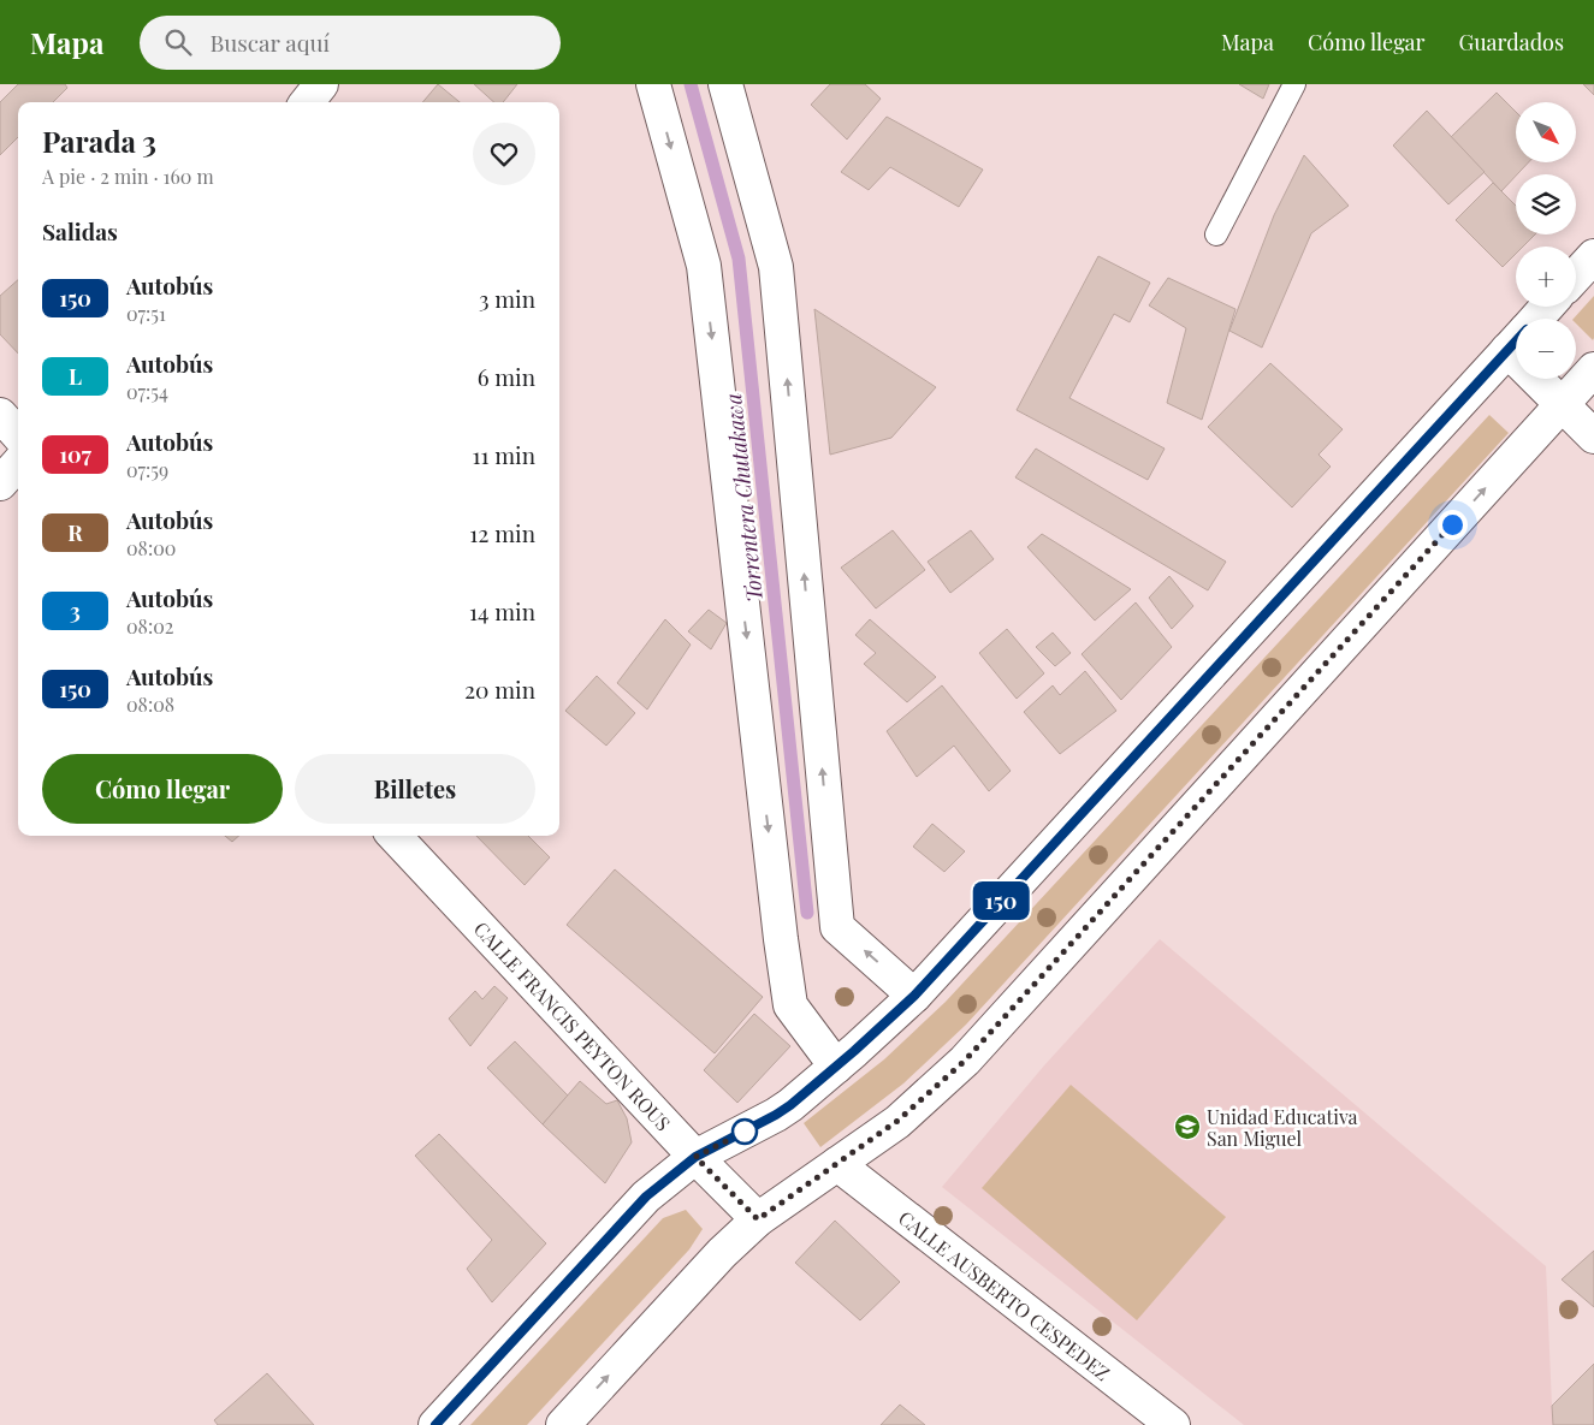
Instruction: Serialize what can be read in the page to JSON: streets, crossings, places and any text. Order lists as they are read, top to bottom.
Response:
{
  "streets": {
    "street": ["CALLE FRANCIS PEYTON ROUS", "CALLE AUSBERTO CESPEDEZ"]
  },
  "water": ["Torrentera Chutakawa"],
  "places": {
    "school or university": ["Unidad Educativa San Miguel"]
  },
  "lines": ["bus line 150"],
  "north": "bottom right",
  "page": {
    "header": "Mapa",
    "search": "Buscar aquí",
    "nav": ["Mapa", "Cómo llegar", "Guardados"],
    "on_map": "150",
    "map_buttons": ["+", "−"],
    "heading": [
      ["Parada 3", "A pie · 2 min · 160 m"],
      "Salidas"
    ],
    "list": [
      {
        "mark": "150",
        "name": "Autobús",
        "note": "07:51",
        "value": "3 min"
      },
      {
        "mark": "L",
        "name": "Autobús",
        "note": "07:54",
        "value": "6 min"
      },
      {
        "mark": "107",
        "name": "Autobús",
        "note": "07:59",
        "value": "11 min"
      },
      {
        "mark": "R",
        "name": "Autobús",
        "note": "08:00",
        "value": "12 min"
      },
      {
        "mark": "3",
        "name": "Autobús",
        "note": "08:02",
        "value": "14 min"
      },
      {
        "mark": "150",
        "name": "Autobús",
        "note": "08:08",
        "value": "20 min"
      }
    ],
    "buttons": ["Cómo llegar", "Billetes"]
  }
}
